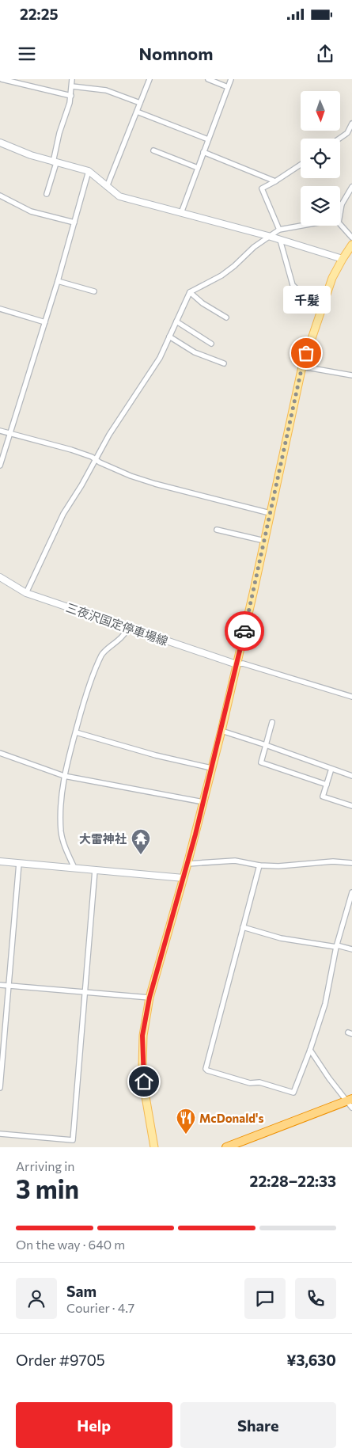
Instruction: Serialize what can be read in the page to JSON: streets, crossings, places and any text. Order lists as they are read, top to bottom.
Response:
{
  "streets": {
    "street": ["三夜沢国定停車場線"]
  },
  "places": {
    "other": ["千髪"],
    "temple": ["大雷神社"],
    "restaurant": ["McDonald's"]
  },
  "north": "bottom",
  "page": {
    "status": "22:25",
    "header": "Nomnom",
    "bubble": "千髪",
    "heading": ["3 min", "Arriving in", "22:28–22:33"],
    "panel": [
      "Sam",
      "Courier · 4.7",
      "Order #9705",
      "¥3,630"
    ],
    "bar": "On the way · 640 m",
    "buttons": ["Help", "Share"]
  }
}
